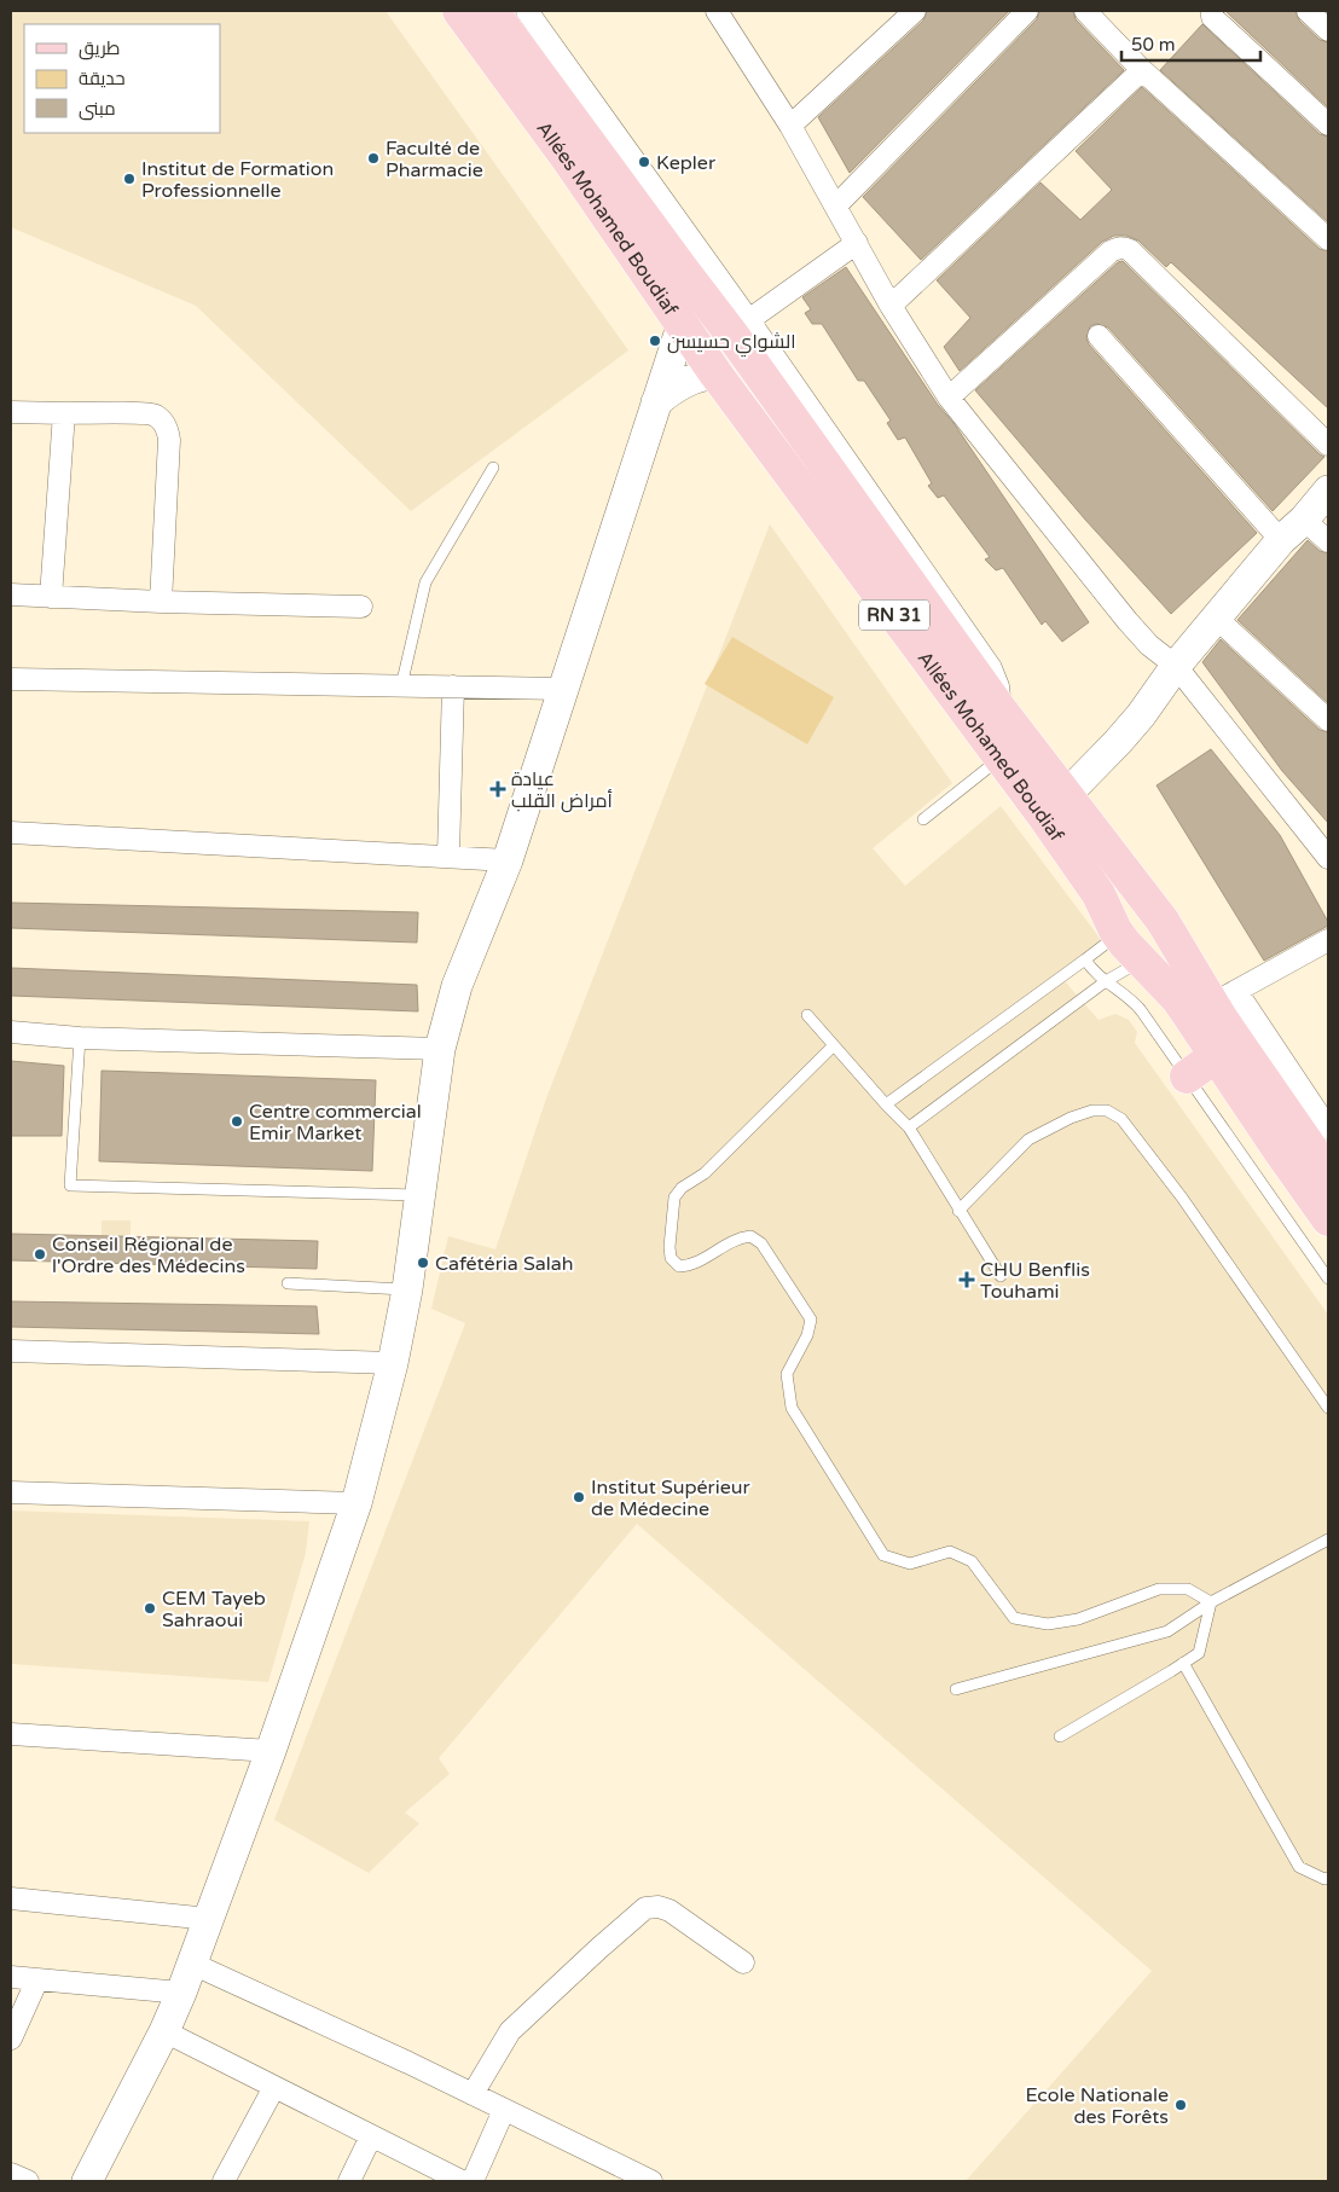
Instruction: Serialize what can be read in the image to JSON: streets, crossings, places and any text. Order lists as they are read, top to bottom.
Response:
{
  "streets": {
    "main road": ["Allées Mohamed Boudiaf", "RN 31"]
  },
  "places": {
    "other": [
      "Faculté de Pharmacie",
      "Kepler",
      "Institut de Formation Professionnelle",
      "الشواي حسيسن",
      "Centre commercial Emir Market",
      "Conseil Régional de l'Ordre des Médecins",
      "Cafétéria Salah",
      "Institut Supérieur de Médecine",
      "CEM Tayeb Sahraoui",
      "Ecole Nationale des Forêts"
    ],
    "health": ["عيادة أمراض القلب", "CHU Benflis Touhami"]
  },
  "legend": ["طريق", "حديقة", "مبنى"],
  "scale_bar": "50 m"
}
